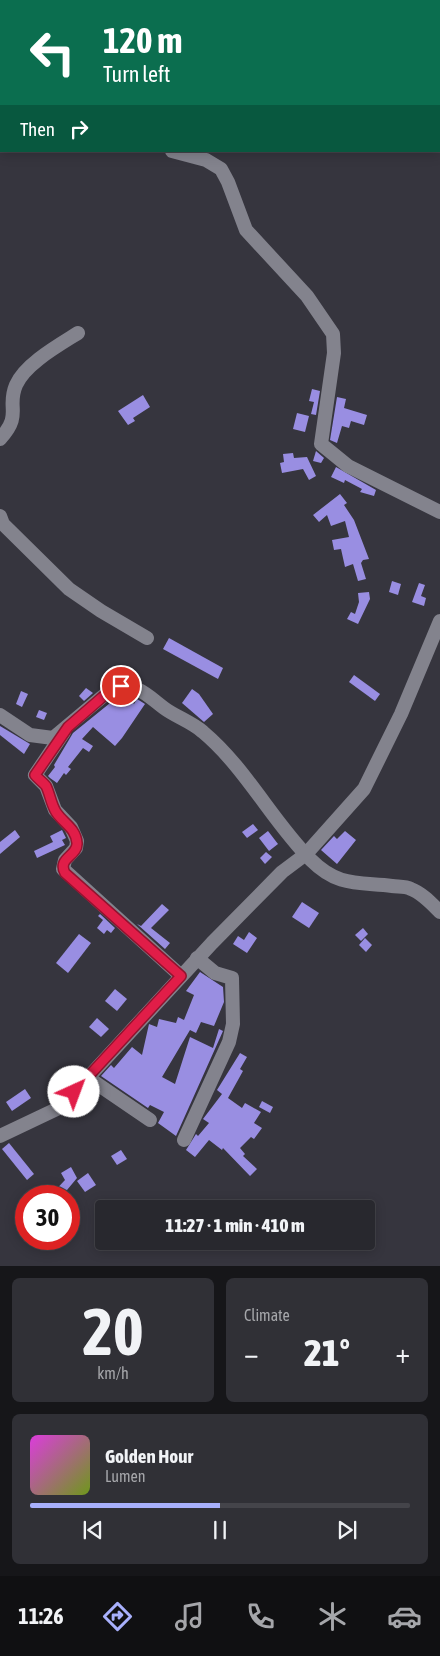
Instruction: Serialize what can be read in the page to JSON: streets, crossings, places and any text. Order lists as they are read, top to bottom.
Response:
{
  "page": {
    "turn": ["120 m", "Turn left"],
    "then": "Then",
    "limit": "30",
    "trip": "11:27 · 1 min · 410 m",
    "tile": [
      ["20", "km/h"],
      "Climate"
    ],
    "heat": ["−", "21°", "+"],
    "song": ["Golden Hour", "Lumen"],
    "tabs": "11:26"
  }
}
